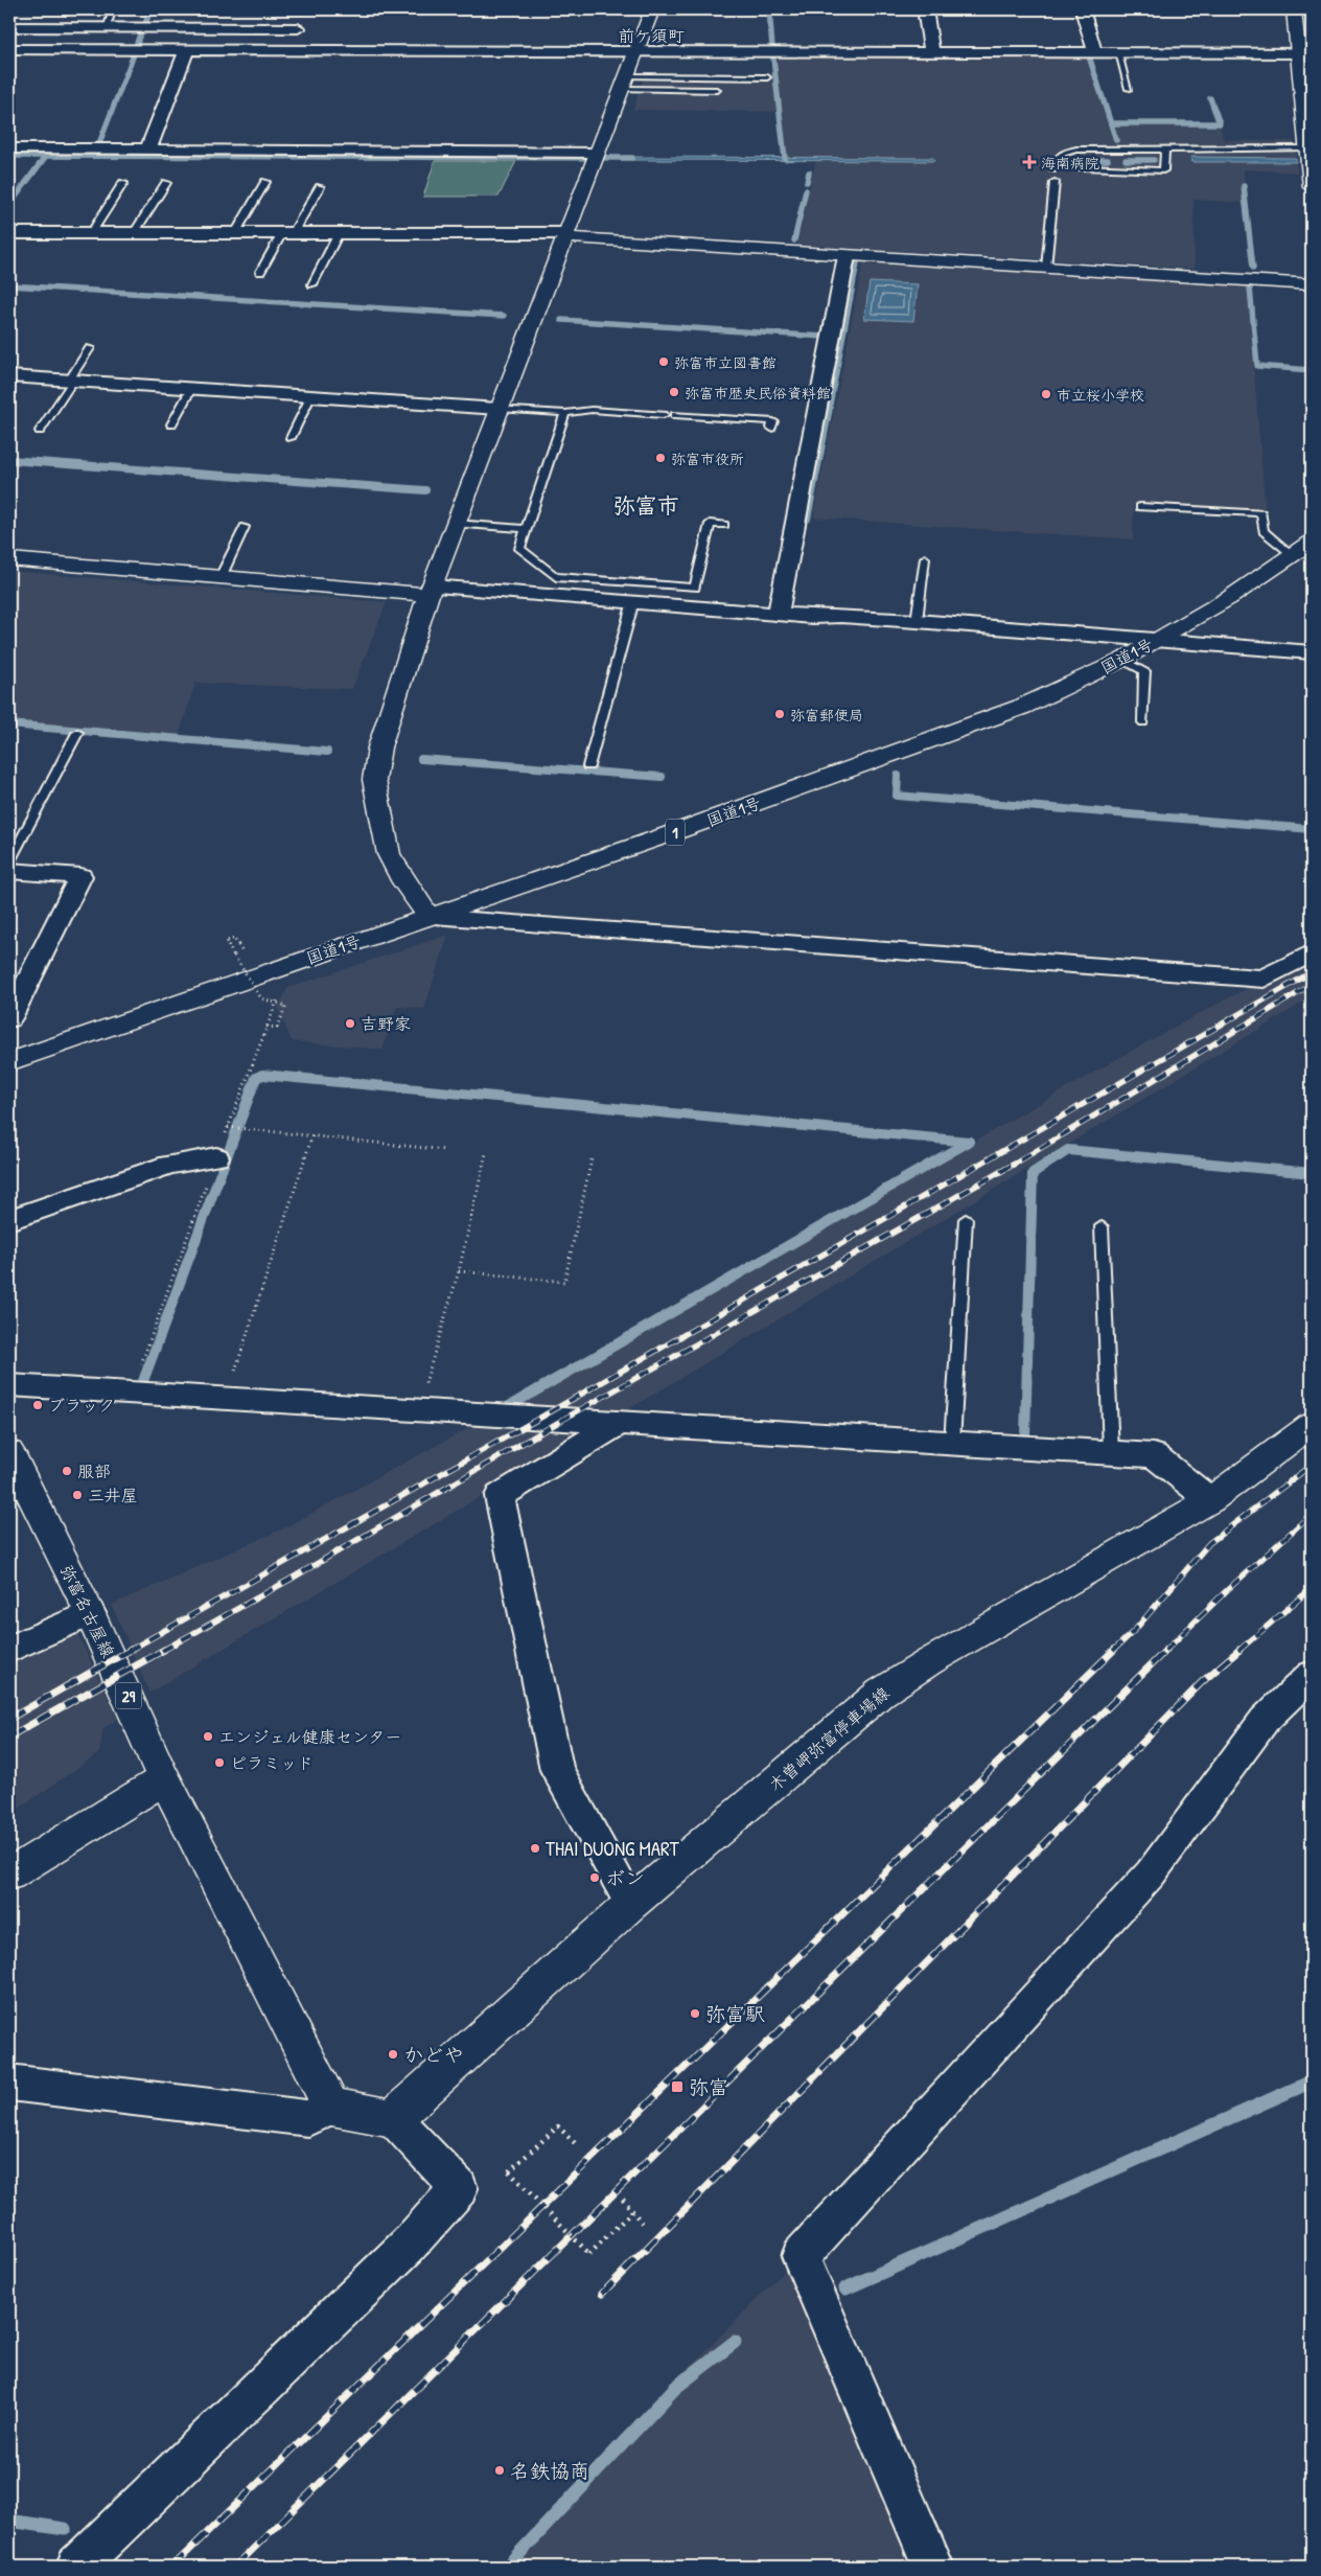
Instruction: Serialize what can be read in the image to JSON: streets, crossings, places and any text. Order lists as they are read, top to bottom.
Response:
{
  "streets": {
    "main road": [
      "国道1号",
      "1",
      "弥富名古屋線",
      "29",
      "木曽岬弥富停車場線"
    ]
  },
  "districts": ["前ケ須町", "弥富市"],
  "places": {
    "health": ["海南病院"],
    "other": [
      "弥富市立図書館",
      "弥富市歴史民俗資料館",
      "市立桜小学校",
      "弥富市役所",
      "弥富郵便局",
      "吉野家",
      "ブラック",
      "服部",
      "三井屋",
      "エンジェル健康センター",
      "ピラミッド",
      "THAI DUONG MART",
      "ボン",
      "弥富駅",
      "かどや",
      "名鉄協商"
    ],
    "transit": ["弥富"]
  }
}
